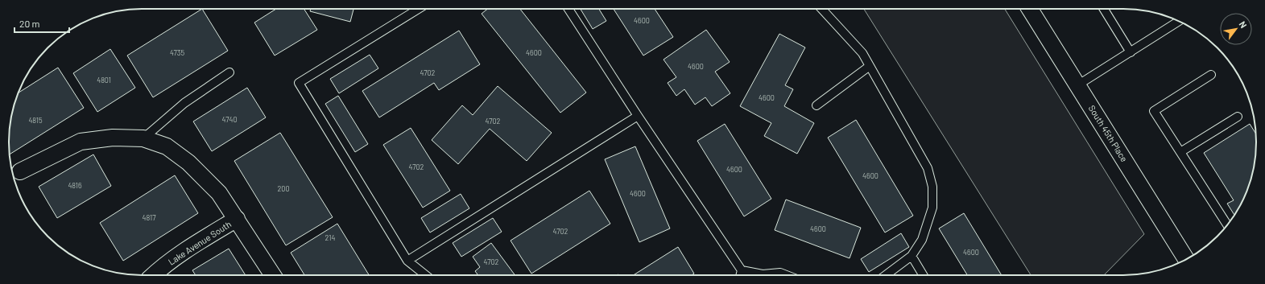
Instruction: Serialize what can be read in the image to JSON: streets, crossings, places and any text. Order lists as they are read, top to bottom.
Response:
{
  "streets": {
    "street": ["South 45th Place", "Lake Avenue South"]
  },
  "house_numbers": [
    "4600",
    "4735",
    "4600",
    "4600",
    "4702",
    "4801",
    "4600",
    "4740",
    "4815",
    "4702",
    "4702",
    "4600",
    "4600",
    "4816",
    "200",
    "4600",
    "4817",
    "4600",
    "4702",
    "214",
    "4600",
    "4702"
  ],
  "scale_bar": "20 m",
  "north": "top right"
}
